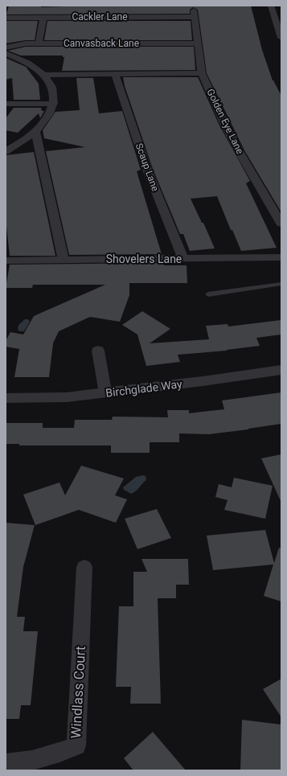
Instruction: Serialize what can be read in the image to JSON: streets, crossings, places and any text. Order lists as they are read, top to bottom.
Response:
{
  "streets": {
    "street": [
      "Cackler Lane",
      "Canvasback Lane",
      "Golden Eye Lane",
      "Scaup Lane",
      "Shovelers Lane",
      "Birchglade Way",
      "Windlass Court"
    ]
  },
  "crossings": [
    ["Cackler Lane", "Golden Eye Lane"],
    ["Canvasback Lane", "Golden Eye Lane"],
    ["Scaup Lane", "Shovelers Lane"]
  ]
}
